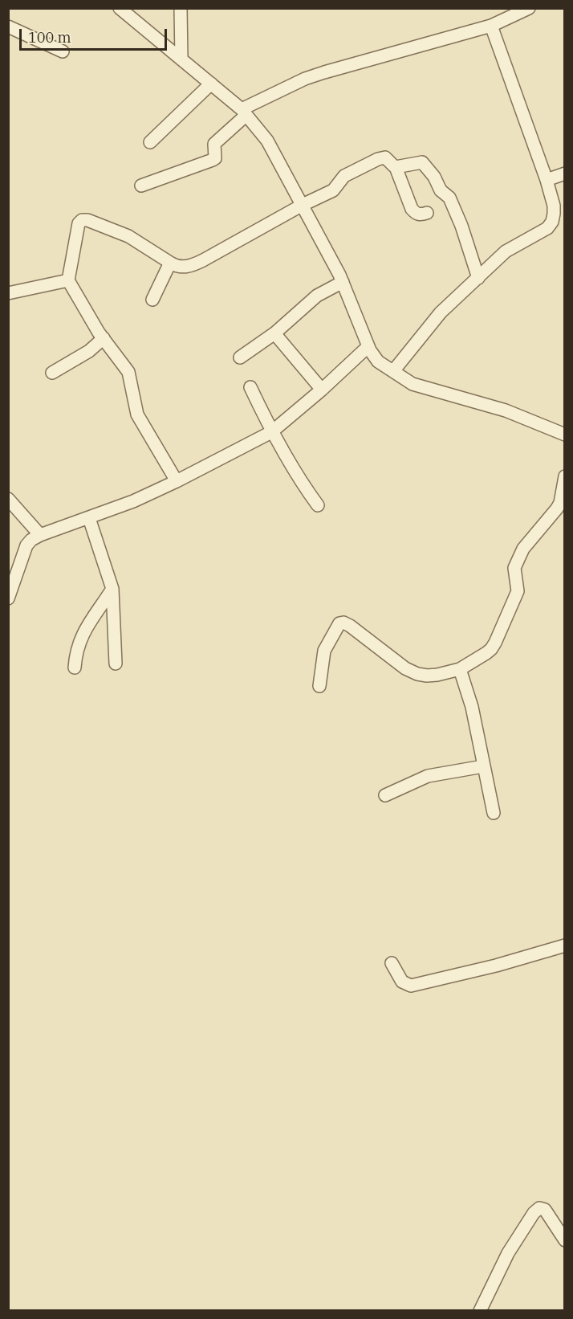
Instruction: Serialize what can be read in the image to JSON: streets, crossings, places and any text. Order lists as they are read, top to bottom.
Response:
{
  "scale_bar": "100 m"
}
